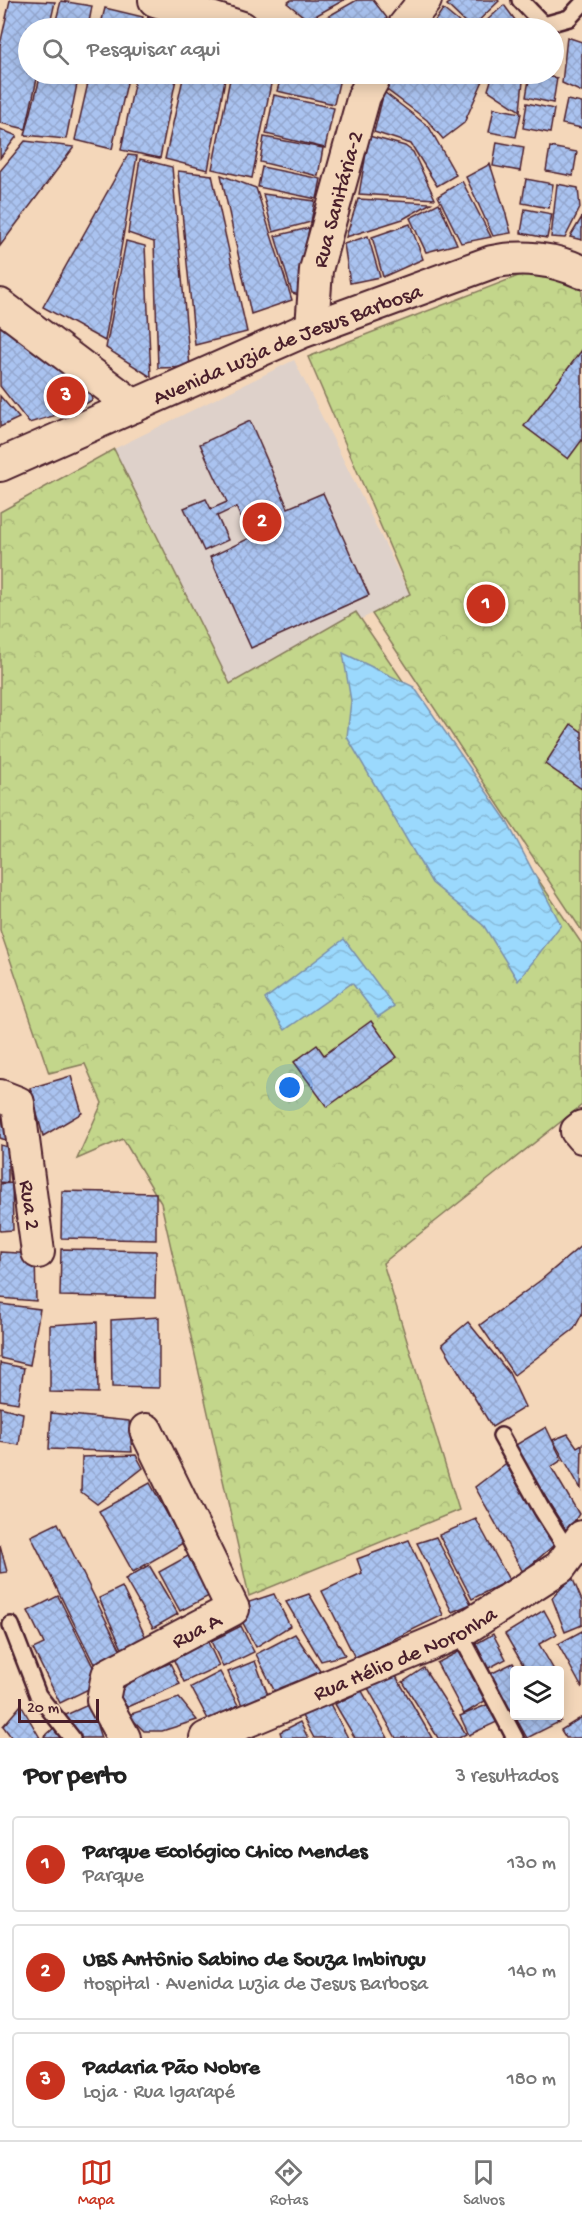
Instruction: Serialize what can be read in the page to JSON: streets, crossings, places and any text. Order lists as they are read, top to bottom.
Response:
{
  "streets": {
    "street": [
      "Rua Sanitária-2",
      "Avenida Luzia de Jesus Barbosa",
      "Rua 2",
      "Rua A",
      "Rua Hélio de Noronha"
    ]
  },
  "crossings": [
    ["Rua Sanitária-2", "Avenida Luzia de Jesus Barbosa"]
  ],
  "scale_bar": "20 m",
  "page": {
    "search": "Pesquisar aqui",
    "pins": ["3", "2", "1"],
    "scale": "20 m",
    "heading": ["Por perto", "3 resultados"],
    "list": [
      {
        "mark": "1",
        "name": "Parque Ecológico Chico Mendes",
        "note": "Parque",
        "value": "130 m"
      },
      {
        "mark": "2",
        "name": "UBS Antônio Sabino de Souza Imbiruçu",
        "note": "Hospital · Avenida Luzia de Jesus Barbosa",
        "value": "140 m"
      },
      {
        "mark": "3",
        "name": "Padaria Pão Nobre",
        "note": "Loja · Rua Igarapé",
        "value": "180 m"
      }
    ],
    "nav": ["Mapa", "Rotas", "Salvos"]
  }
}
